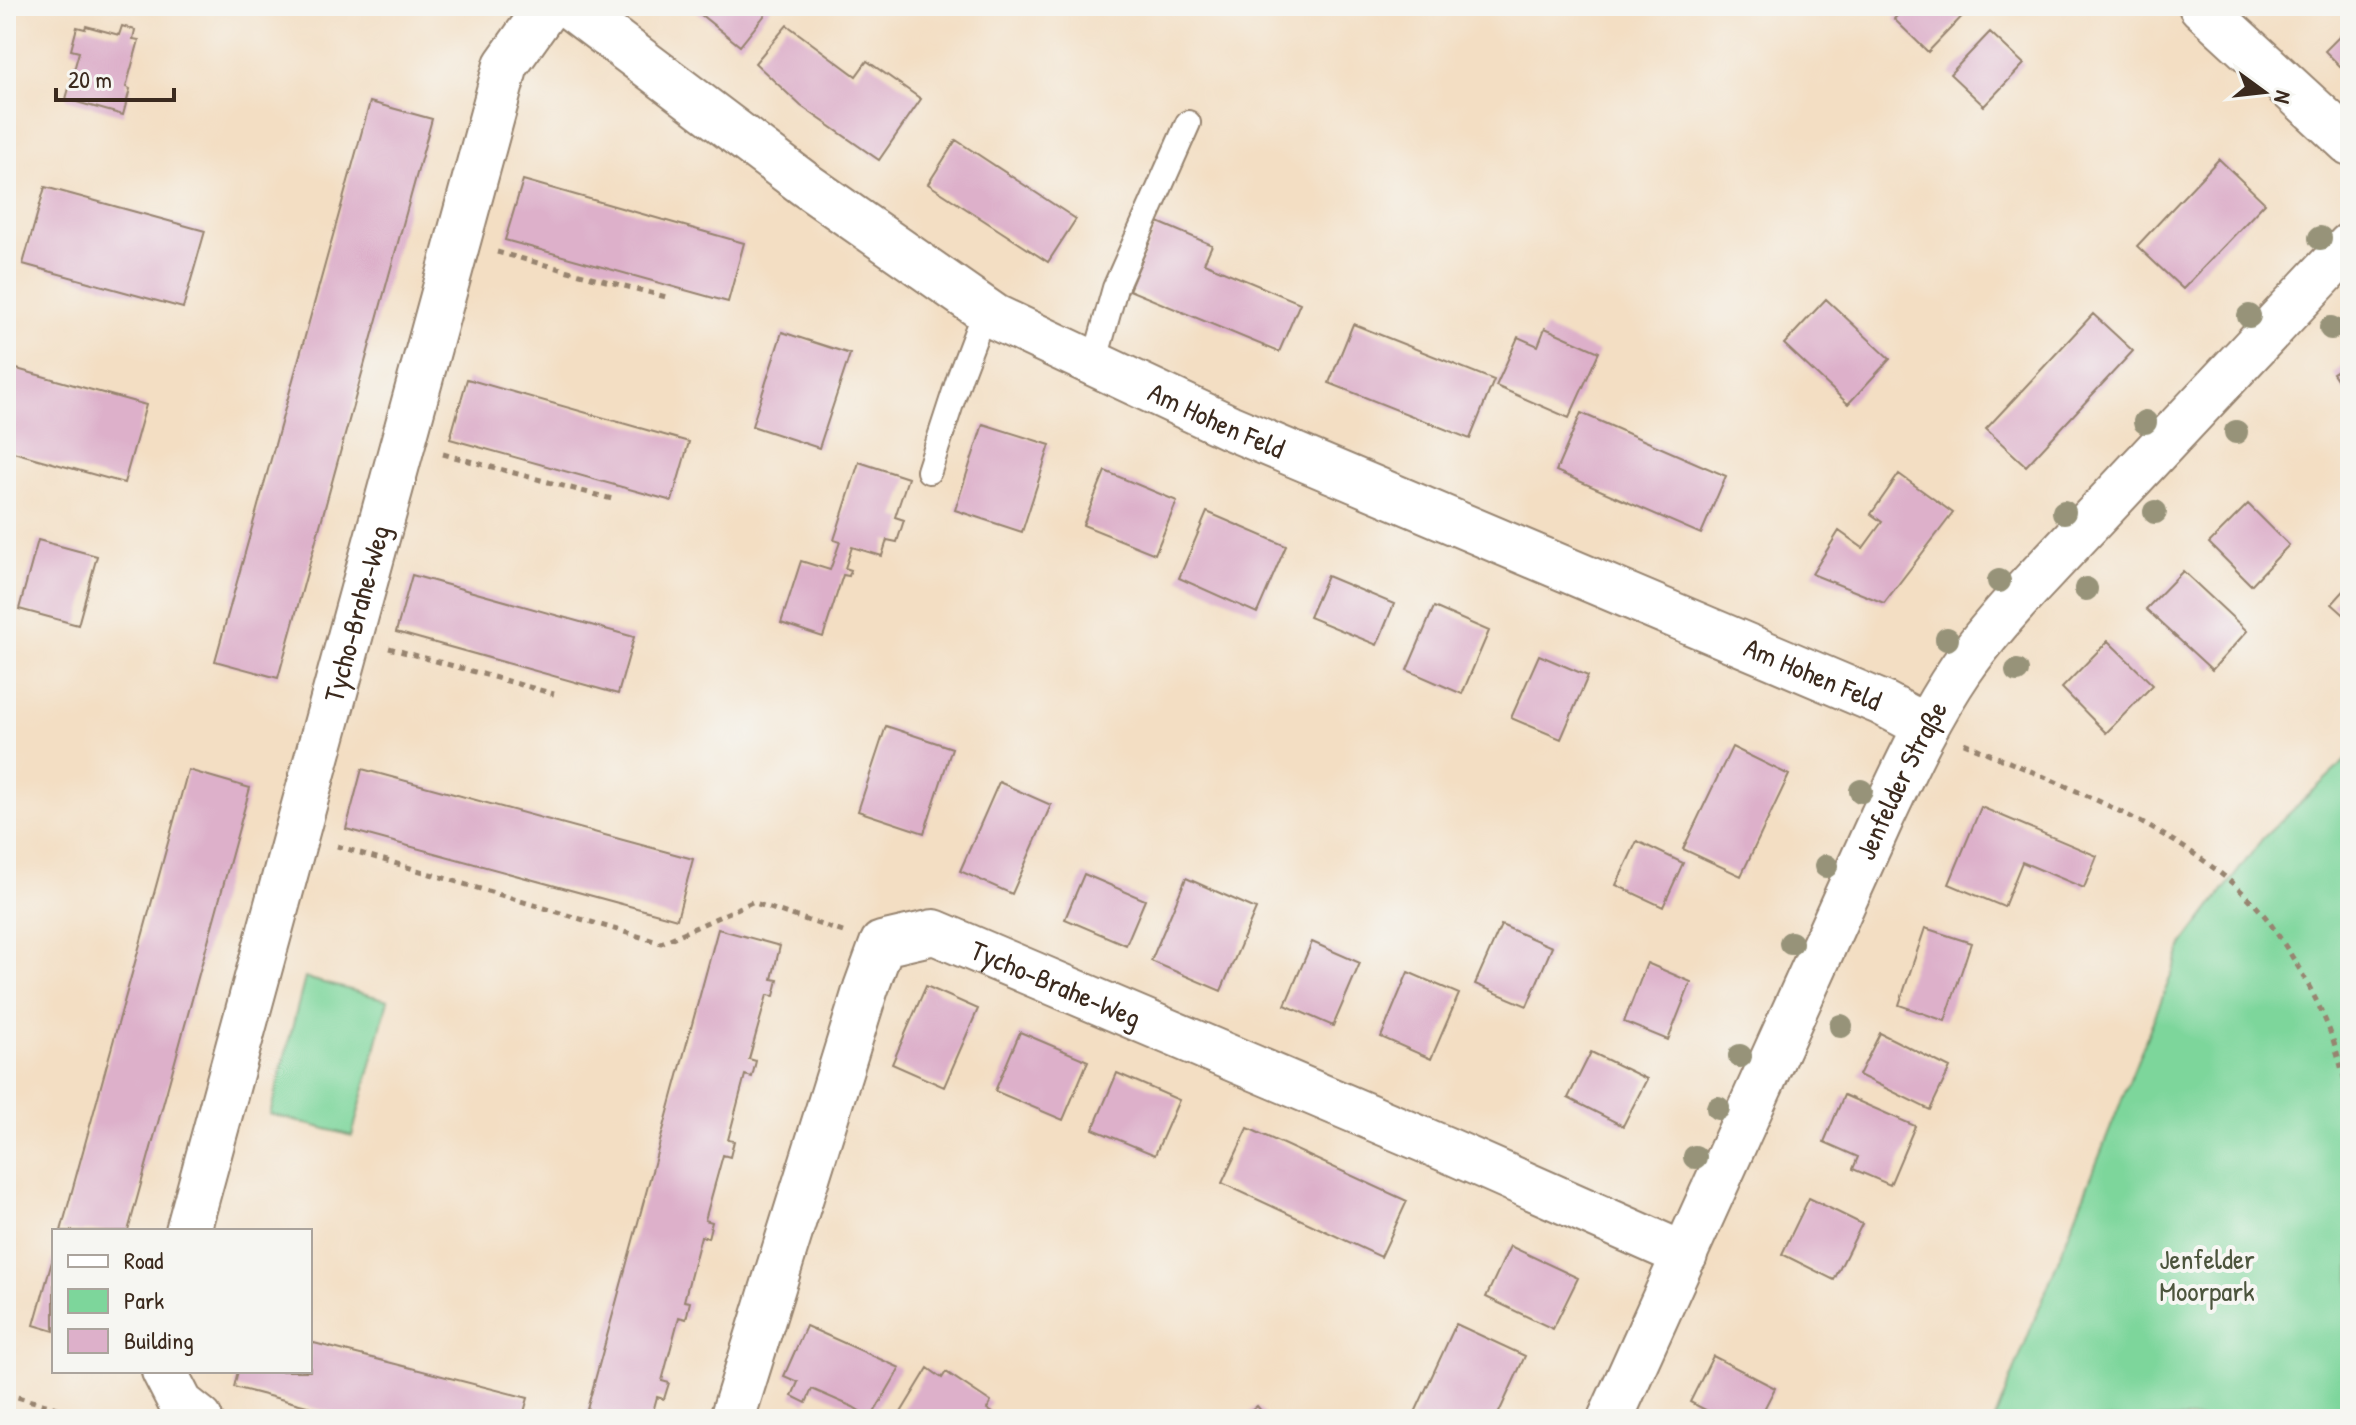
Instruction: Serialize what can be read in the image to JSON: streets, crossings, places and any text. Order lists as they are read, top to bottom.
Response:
{
  "streets": {
    "street": ["Am Hohen Feld", "Tycho-Brahe-Weg", "Jenfelder Straße"]
  },
  "crossings": [
    ["Am Hohen Feld", "Jenfelder Straße"],
    ["Tycho-Brahe-Weg", "Jenfelder Straße"]
  ],
  "parks": ["Jenfelder Moorpark"],
  "legend": ["Road", "Park", "Building"],
  "scale_bar": "20 m",
  "north": "right"
}
